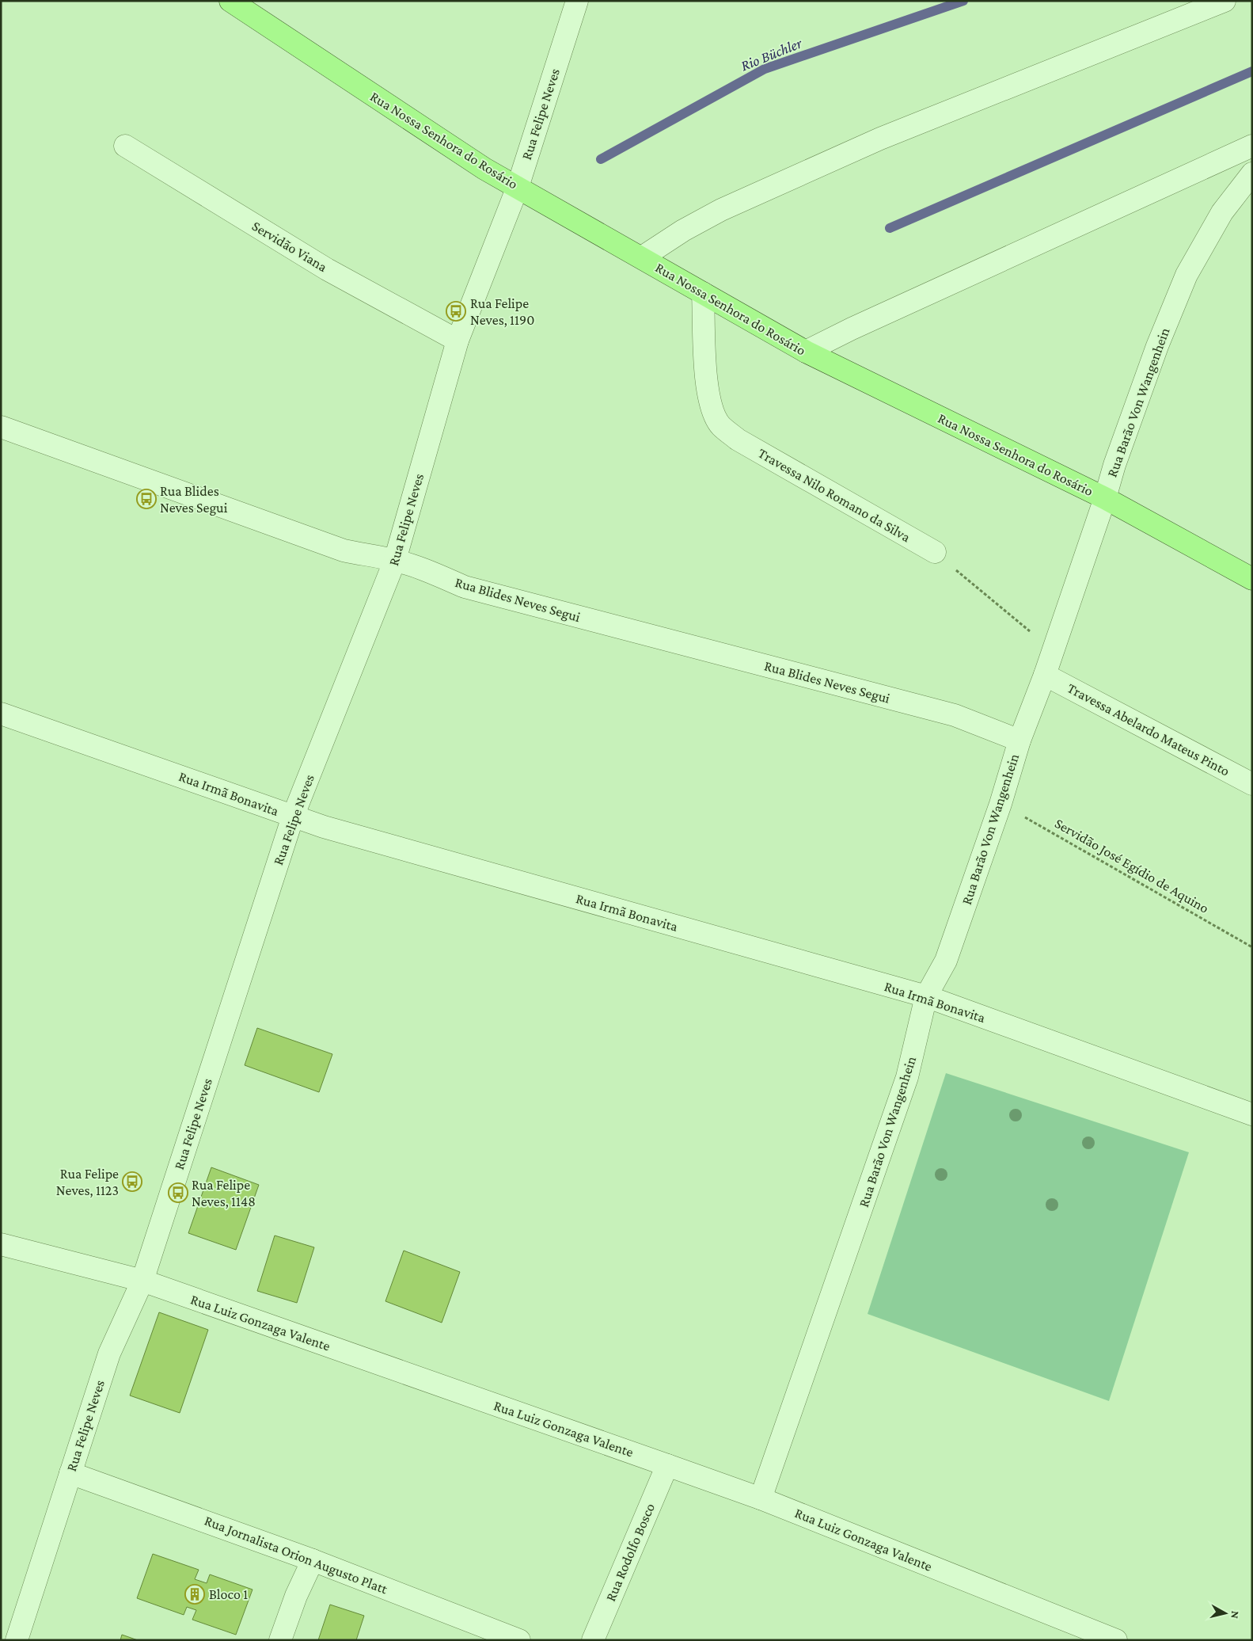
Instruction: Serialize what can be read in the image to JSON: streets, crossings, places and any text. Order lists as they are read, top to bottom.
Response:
{
  "streets": {
    "main road": ["Rua Nossa Senhora do Rosário"],
    "street": [
      "Rua Felipe Neves",
      "Servidão Viana",
      "Rua Barão Von Wangenhein",
      "Travessa Nilo Romano da Silva",
      "Rua Blides Neves Segui",
      "Travessa Abelardo Mateus Pinto",
      "Rua Irmã Bonavita",
      "Rua Luiz Gonzaga Valente",
      "Rua Rodolfo Bosco",
      "Rua Jornalista Orion Augusto Platt"
    ],
    "path": ["Servidão José Egídio de Aquino"]
  },
  "crossings": [
    ["Rua Felipe Neves", "Rua Nossa Senhora do Rosário"],
    ["Rua Felipe Neves", "Servidão Viana"],
    ["Rua Felipe Neves", "Rua Blides Neves Segui"],
    ["Rua Felipe Neves", "Rua Irmã Bonavita"],
    ["Rua Felipe Neves", "Rua Luiz Gonzaga Valente"],
    ["Rua Felipe Neves", "Rua Jornalista Orion Augusto Platt"],
    ["Rua Nossa Senhora do Rosário", "Rua Barão Von Wangenhein"],
    ["Rua Nossa Senhora do Rosário", "Travessa Nilo Romano da Silva"],
    ["Rua Barão Von Wangenhein", "Rua Blides Neves Segui"],
    ["Rua Barão Von Wangenhein", "Travessa Abelardo Mateus Pinto"],
    ["Rua Barão Von Wangenhein", "Rua Irmã Bonavita"],
    ["Rua Barão Von Wangenhein", "Servidão José Egídio de Aquino"],
    ["Rua Barão Von Wangenhein", "Rua Luiz Gonzaga Valente"],
    ["Rua Luiz Gonzaga Valente", "Rua Rodolfo Bosco"]
  ],
  "water": ["Rio Büchler"],
  "places": {
    "bus stop": [
      "Rua Felipe Neves, 1190",
      "Rua Blides Neves Segui",
      "Rua Felipe Neves, 1123",
      "Rua Felipe Neves, 1148"
    ],
    "building": ["Bloco 1"]
  },
  "north": "right"
}
